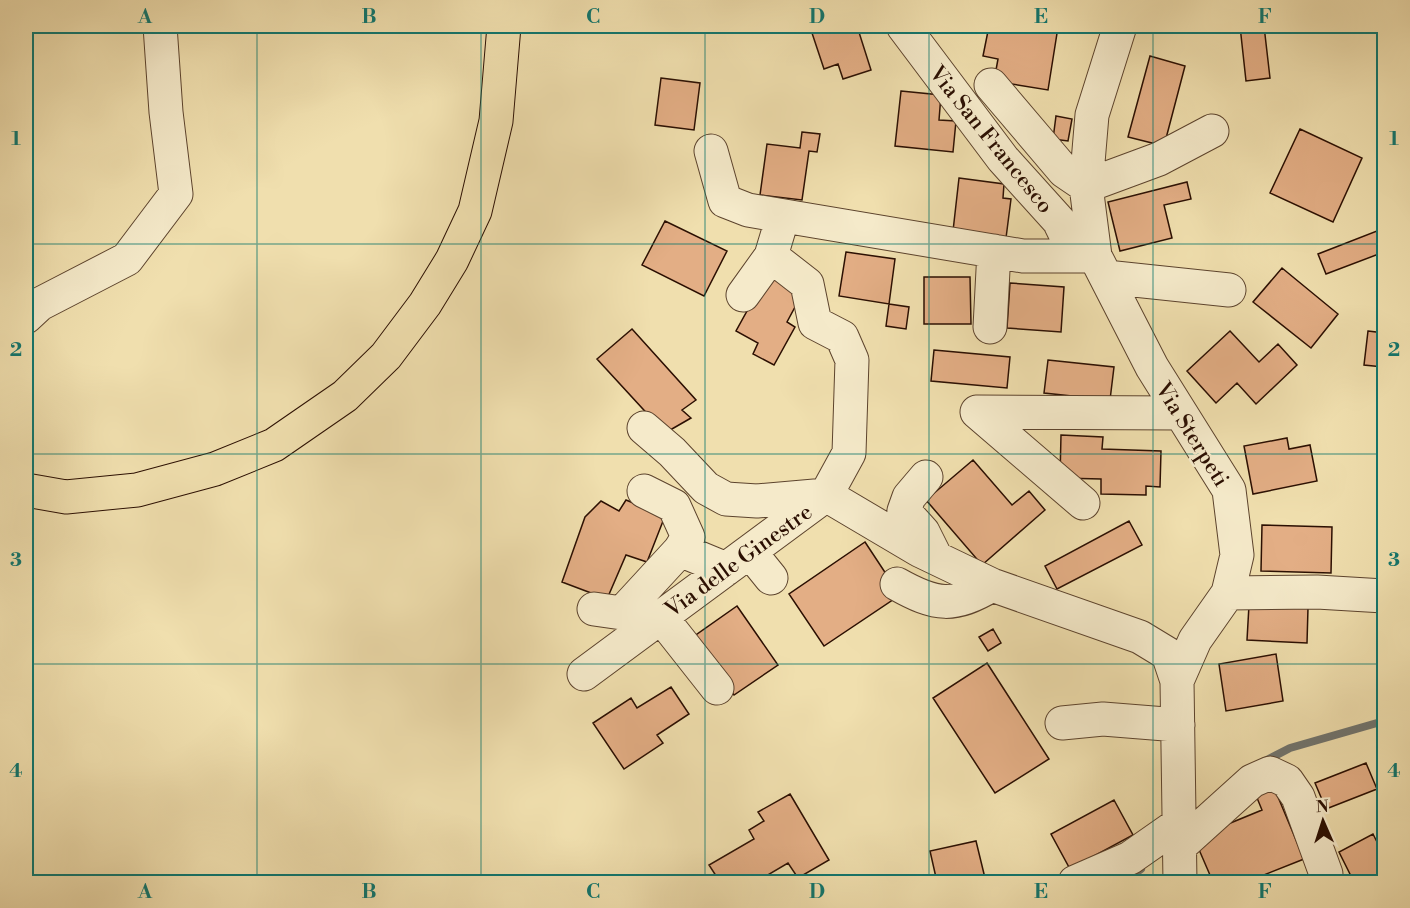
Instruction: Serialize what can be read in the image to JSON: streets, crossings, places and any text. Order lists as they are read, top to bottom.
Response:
{
  "streets": {
    "street": ["Via San Francesco", "Via Sterpeti", "Via delle Ginestre"]
  },
  "crossings": [
    ["Via San Francesco", "Via Sterpeti"],
    ["Via Sterpeti", "Via delle Ginestre"]
  ],
  "north": "top",
  "grid": {
    "columns": [
      "A",
      "B",
      "C",
      "D",
      "E",
      "F"
    ],
    "rows": [
      "1",
      "2",
      "3",
      "4"
    ]
  }
}
